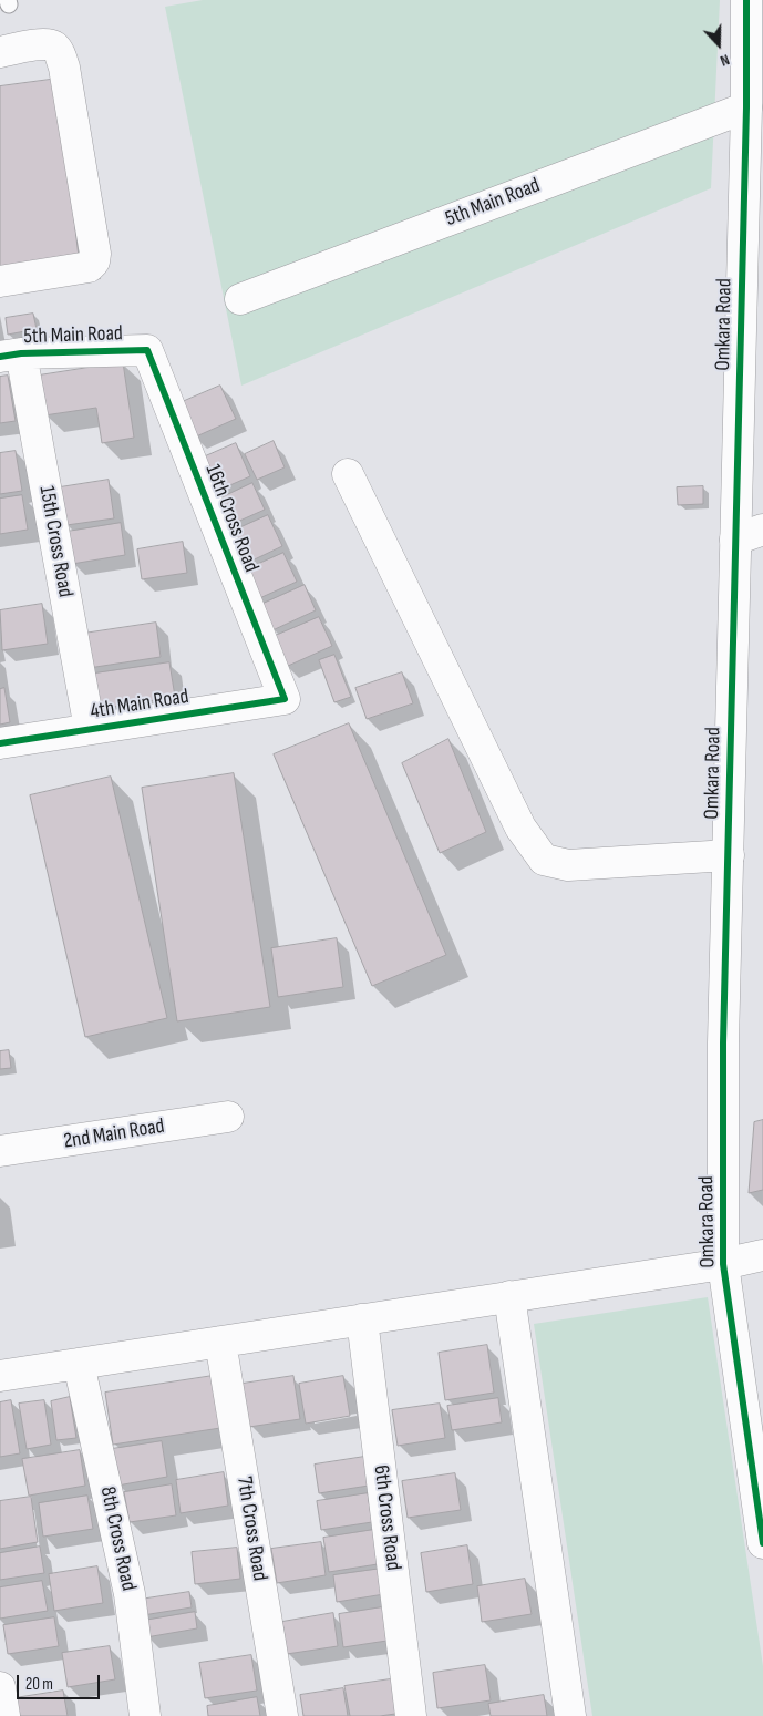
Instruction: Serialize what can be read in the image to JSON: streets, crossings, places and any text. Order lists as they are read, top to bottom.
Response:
{
  "streets": {
    "street": [
      "5th Main Road",
      "Omkara Road",
      "16th Cross Road",
      "15th Cross Road",
      "4th Main Road",
      "2nd Main Road",
      "6th Cross Road",
      "7th Cross Road",
      "8th Cross Road"
    ]
  },
  "crossings": [
    ["5th Main Road", "Omkara Road"],
    ["5th Main Road", "16th Cross Road"],
    ["5th Main Road", "15th Cross Road"],
    ["16th Cross Road", "4th Main Road"],
    ["15th Cross Road", "4th Main Road"]
  ],
  "scale_bar": "20 m",
  "north": "bottom"
}
